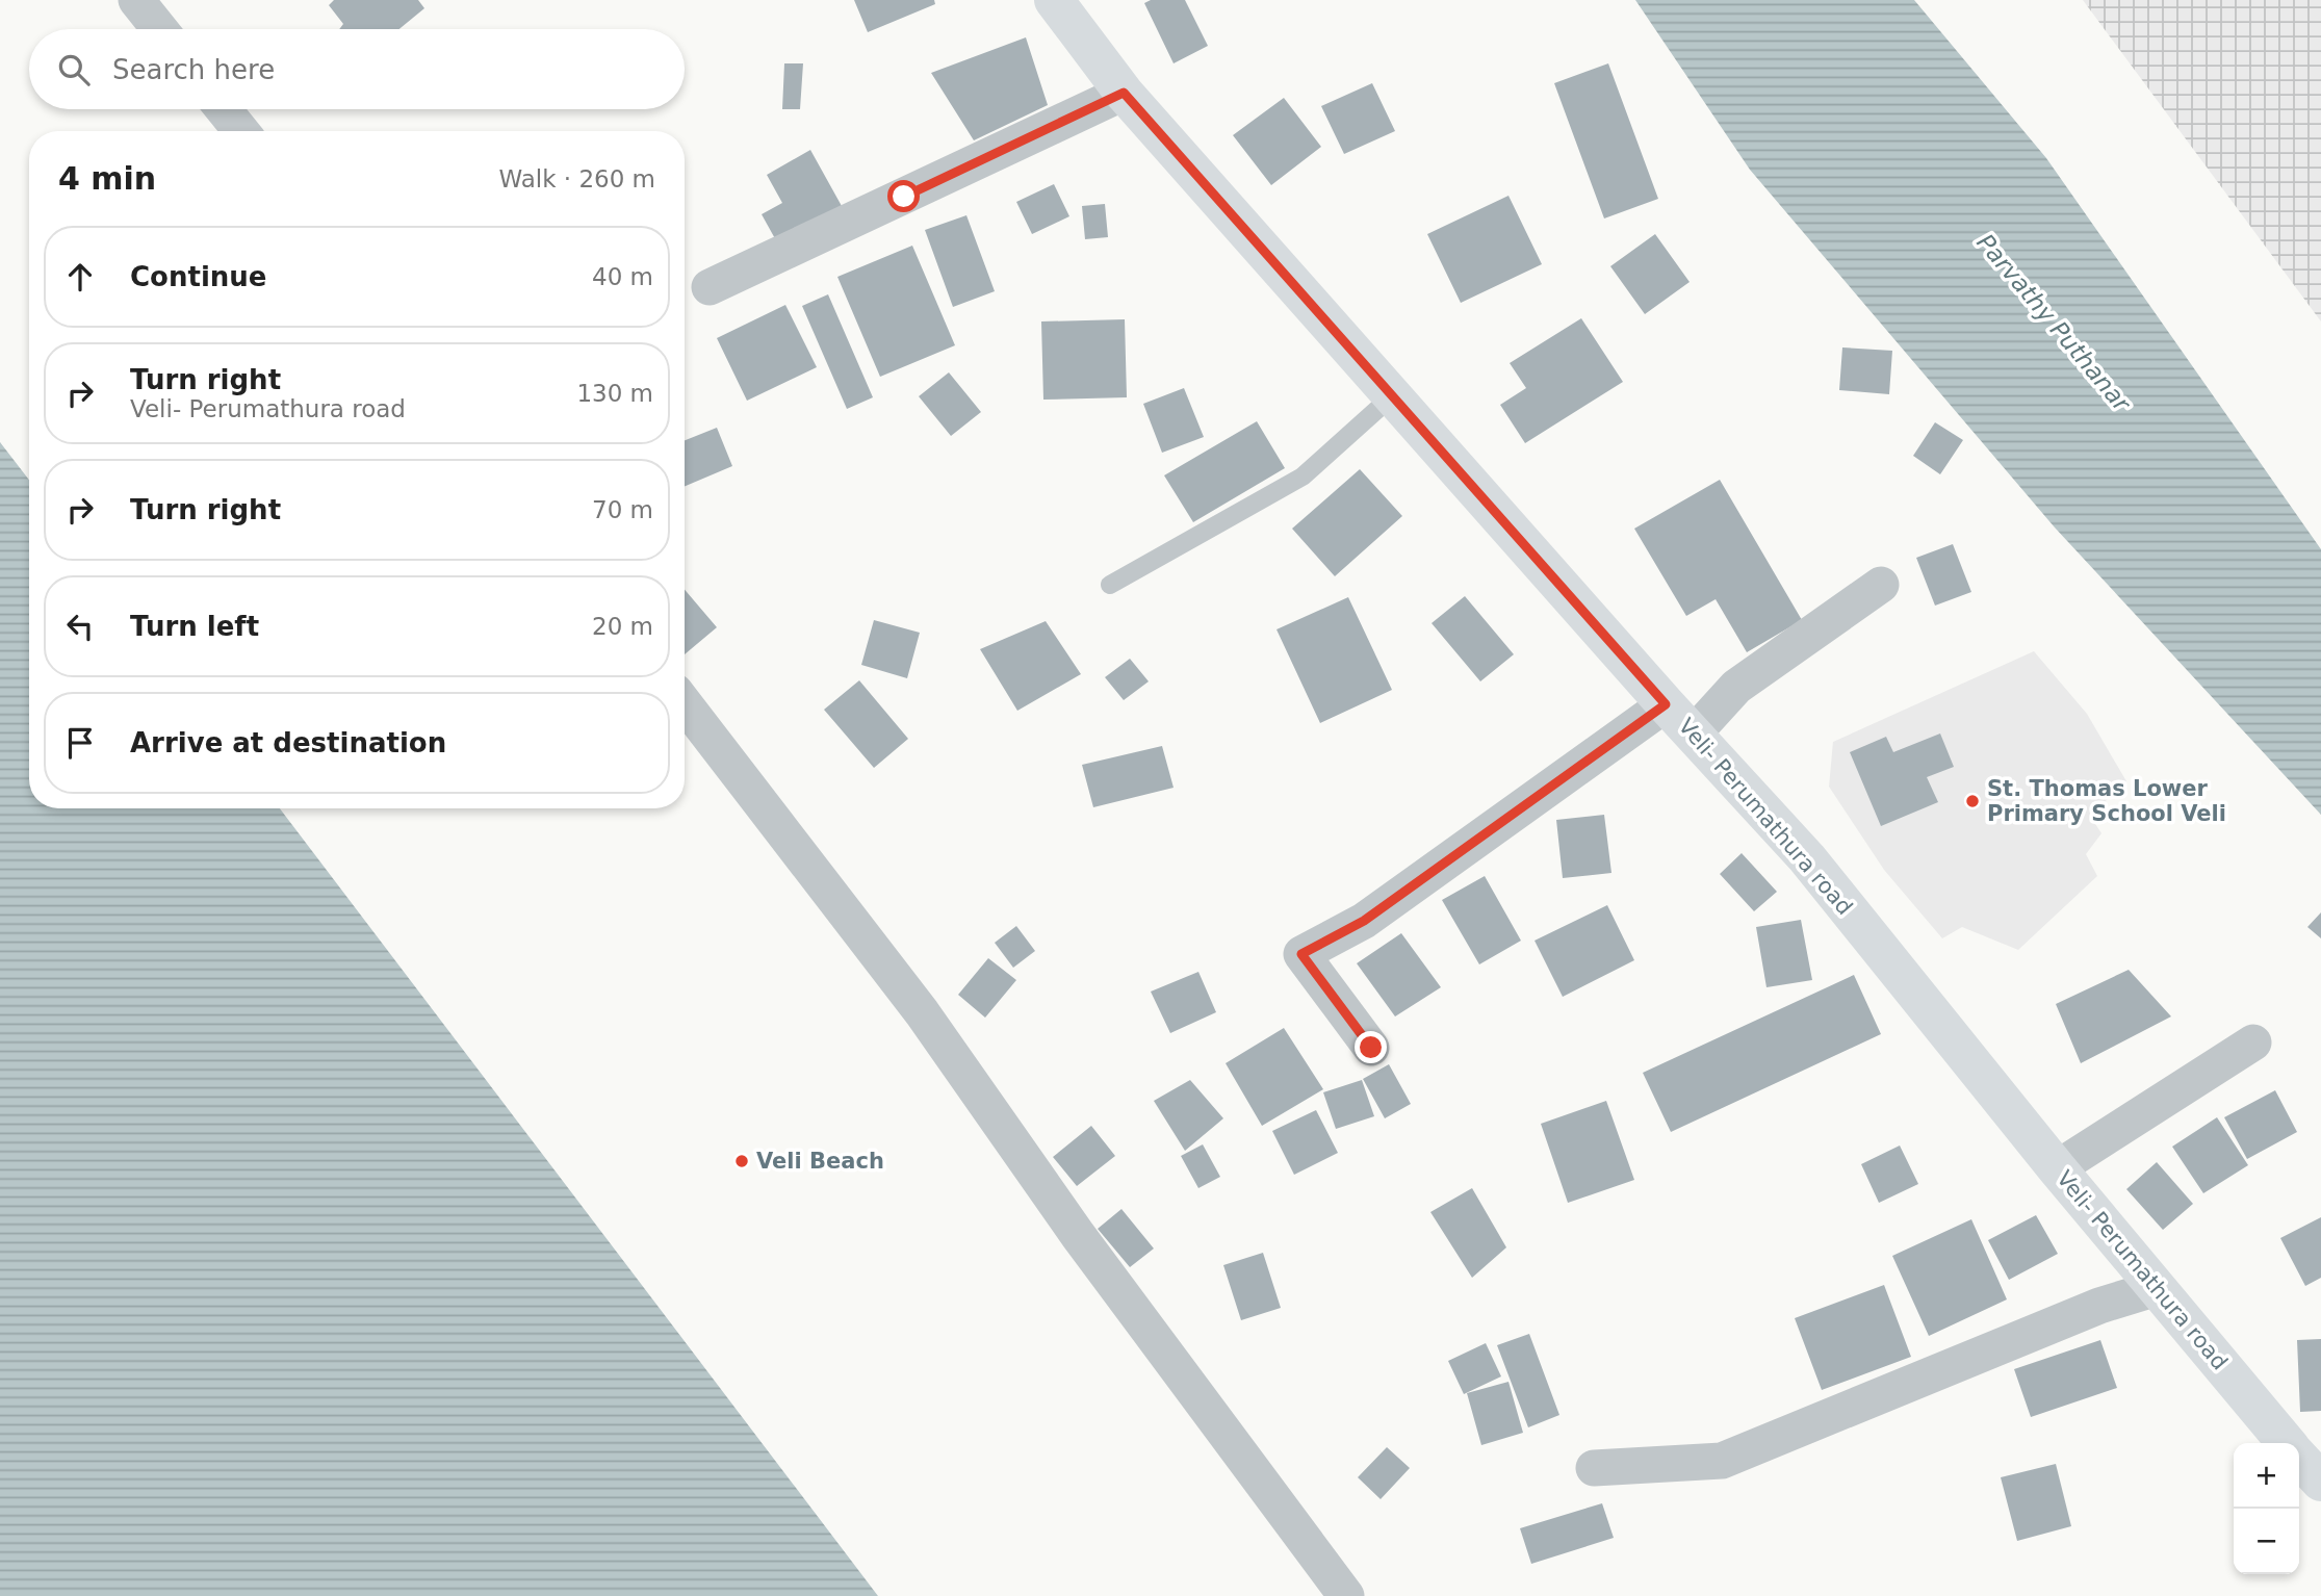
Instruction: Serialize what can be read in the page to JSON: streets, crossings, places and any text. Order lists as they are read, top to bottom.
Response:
{
  "streets": {
    "main road": ["Veli- Perumathura road"]
  },
  "water": ["Parvathy Puthanar"],
  "places": ["St. Thomas Lower Primary School Veli", "Veli Beach"],
  "page": {
    "search": "Search here",
    "heading": ["4 min", "Walk · 260 m"],
    "list": [
      ["Continue", "40 m"],
      ["Turn right", "Veli- Perumathura road", "130 m"],
      ["Turn right", "70 m"],
      ["Turn left", "20 m"],
      "Arrive at destination"
    ],
    "map_buttons": ["+", "−"]
  }
}
